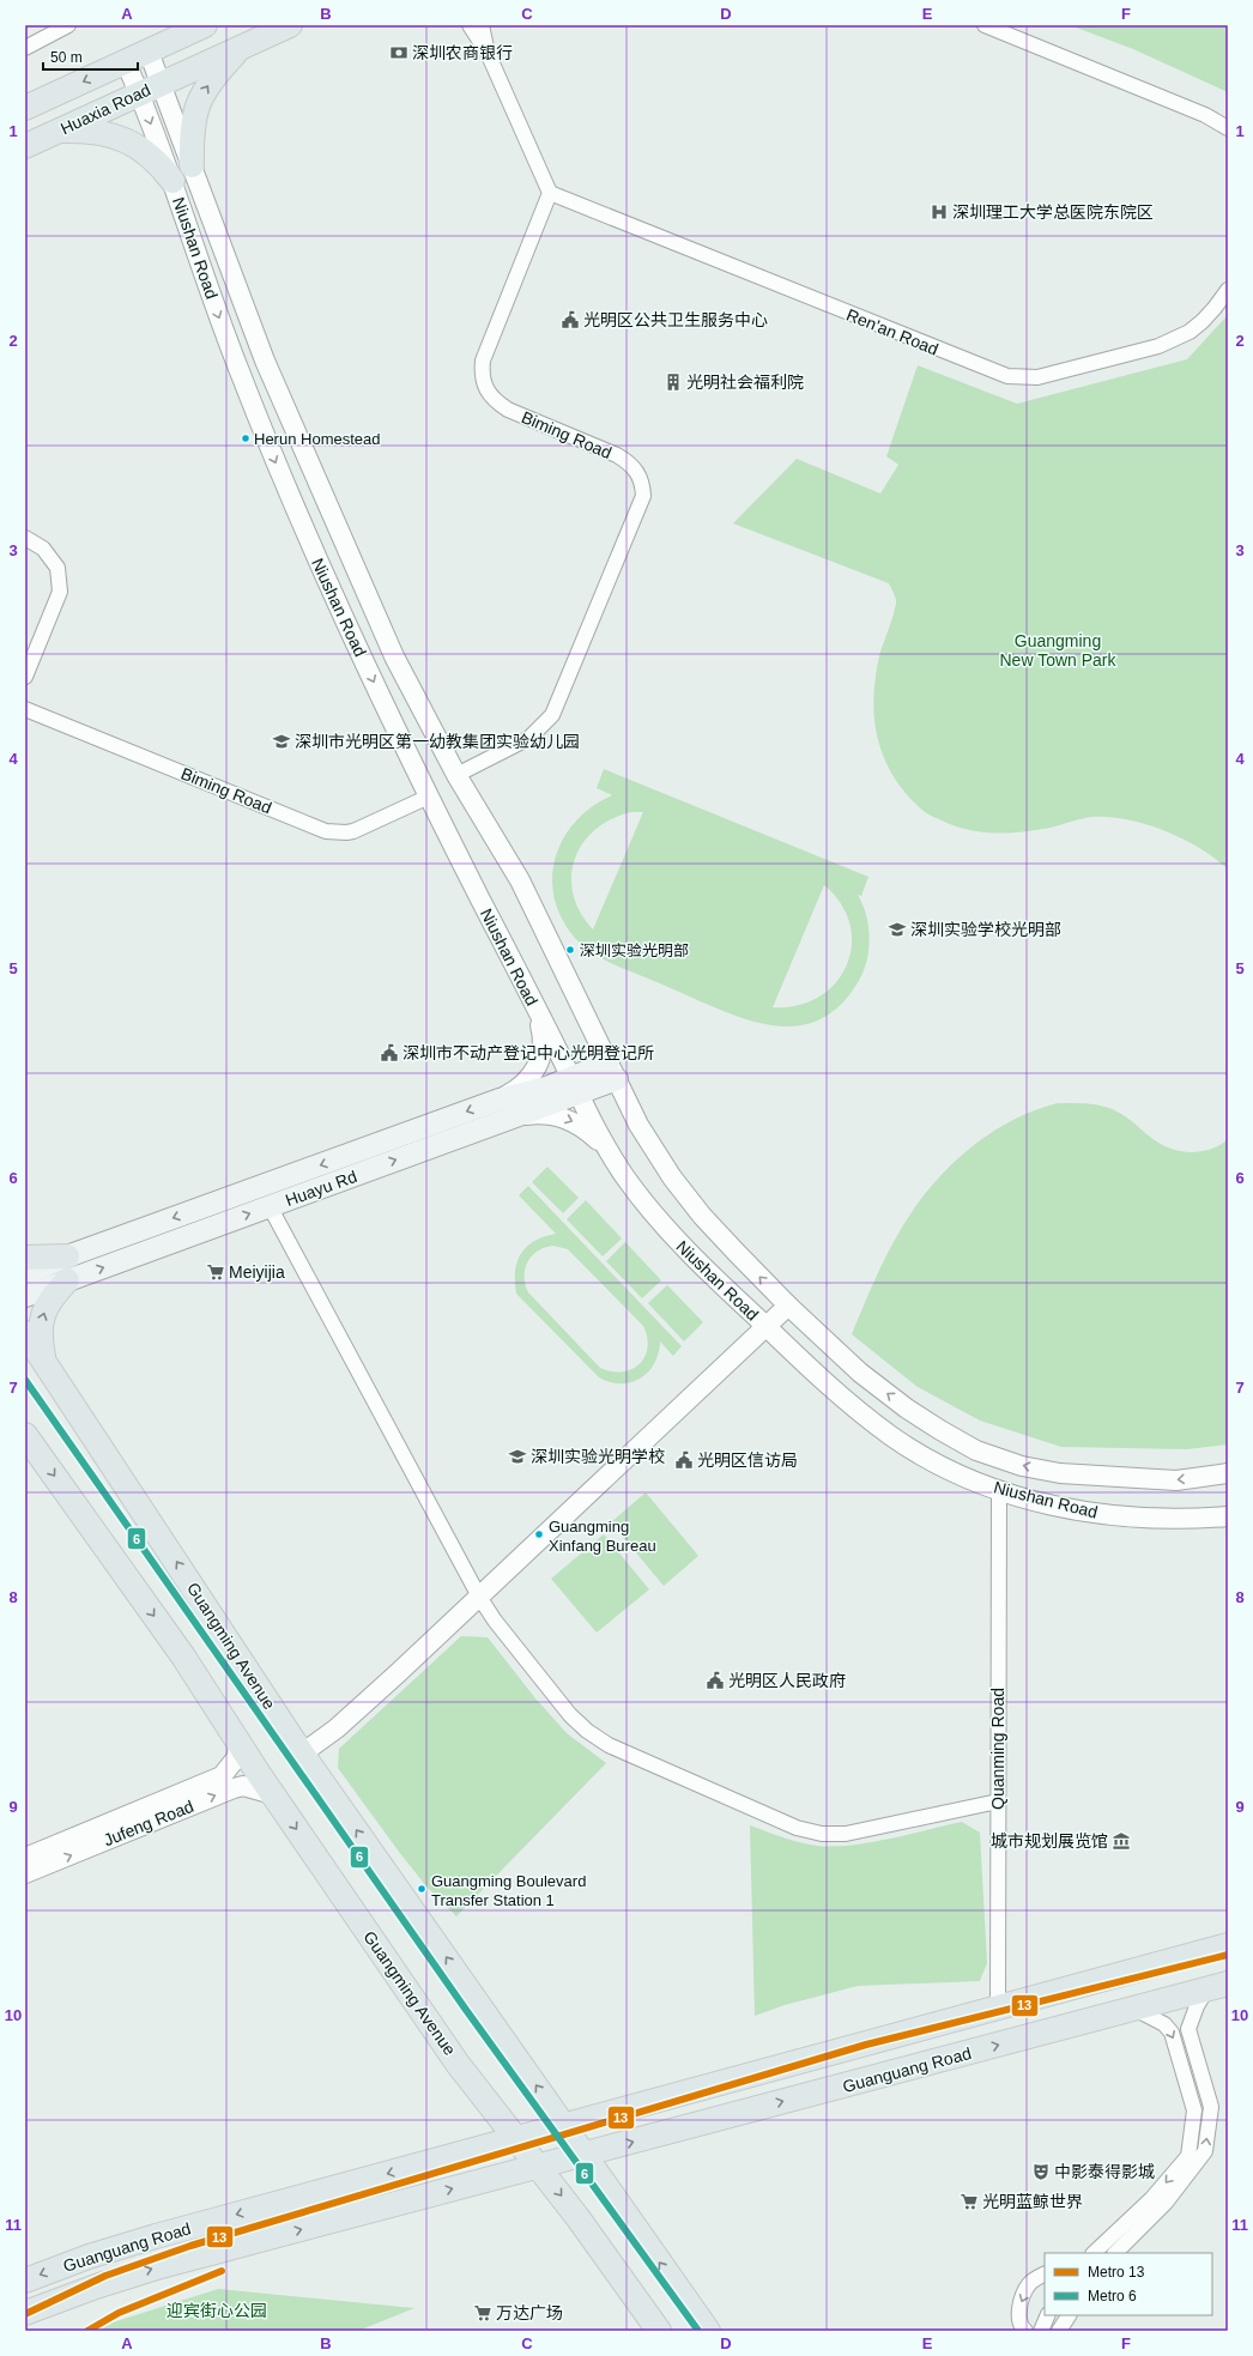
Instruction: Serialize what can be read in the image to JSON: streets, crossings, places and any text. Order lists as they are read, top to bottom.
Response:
{
  "streets": {
    "main road": [
      "Huaxia Road",
      "Huayu Rd",
      "Guangming Avenue",
      "Guanguang Road"
    ],
    "street": [
      "Niushan Road",
      "Ren'an Road",
      "Biming Road",
      "Quanming Road",
      "Jufeng Road"
    ]
  },
  "crossings": [
    ["Huaxia Road", "Niushan Road"],
    ["Niushan Road", "Biming Road"],
    ["Niushan Road", "Huayu Rd"],
    ["Niushan Road", "Quanming Road"],
    ["Ren'an Road", "Biming Road"],
    ["Guangming Avenue", "Jufeng Road"],
    ["Guangming Avenue", "Guanguang Road"],
    ["Quanming Road", "Guanguang Road"]
  ],
  "parks": ["Guangming New Town Park", "迎宾街心公园"],
  "places": {
    "bank": ["深圳农商银行"],
    "hospital": ["深圳理工大学总医院东院区"],
    "public building": [
      "光明区公共卫生服务中心",
      "深圳市不动产登记中心光明登记所",
      "光明区信访局",
      "光明区人民政府"
    ],
    "building": ["光明社会福利院"],
    "other": [
      "Herun Homestead",
      "深圳实验光明部",
      "Guangming Xinfang Bureau",
      "Guangming Boulevard Transfer Station 1"
    ],
    "school or university": ["深圳市光明区第一幼教集团实验幼儿园", "深圳实验学校光明部", "深圳实验光明学校"],
    "supermarket": ["Meiyijia", "光明蓝鲸世界", "万达广场"],
    "museum": ["城市规划展览馆"],
    "theatre": ["中影泰得影城"]
  },
  "lines": ["metro line 6", "metro line 13"],
  "legend": ["Metro 13", "Metro 6"],
  "scale_bar": "50 m",
  "grid": {
    "columns": [
      "A",
      "B",
      "C",
      "D",
      "E",
      "F"
    ],
    "rows": [
      "1",
      "2",
      "3",
      "4",
      "5",
      "6",
      "7",
      "8",
      "9",
      "10",
      "11"
    ]
  }
}
